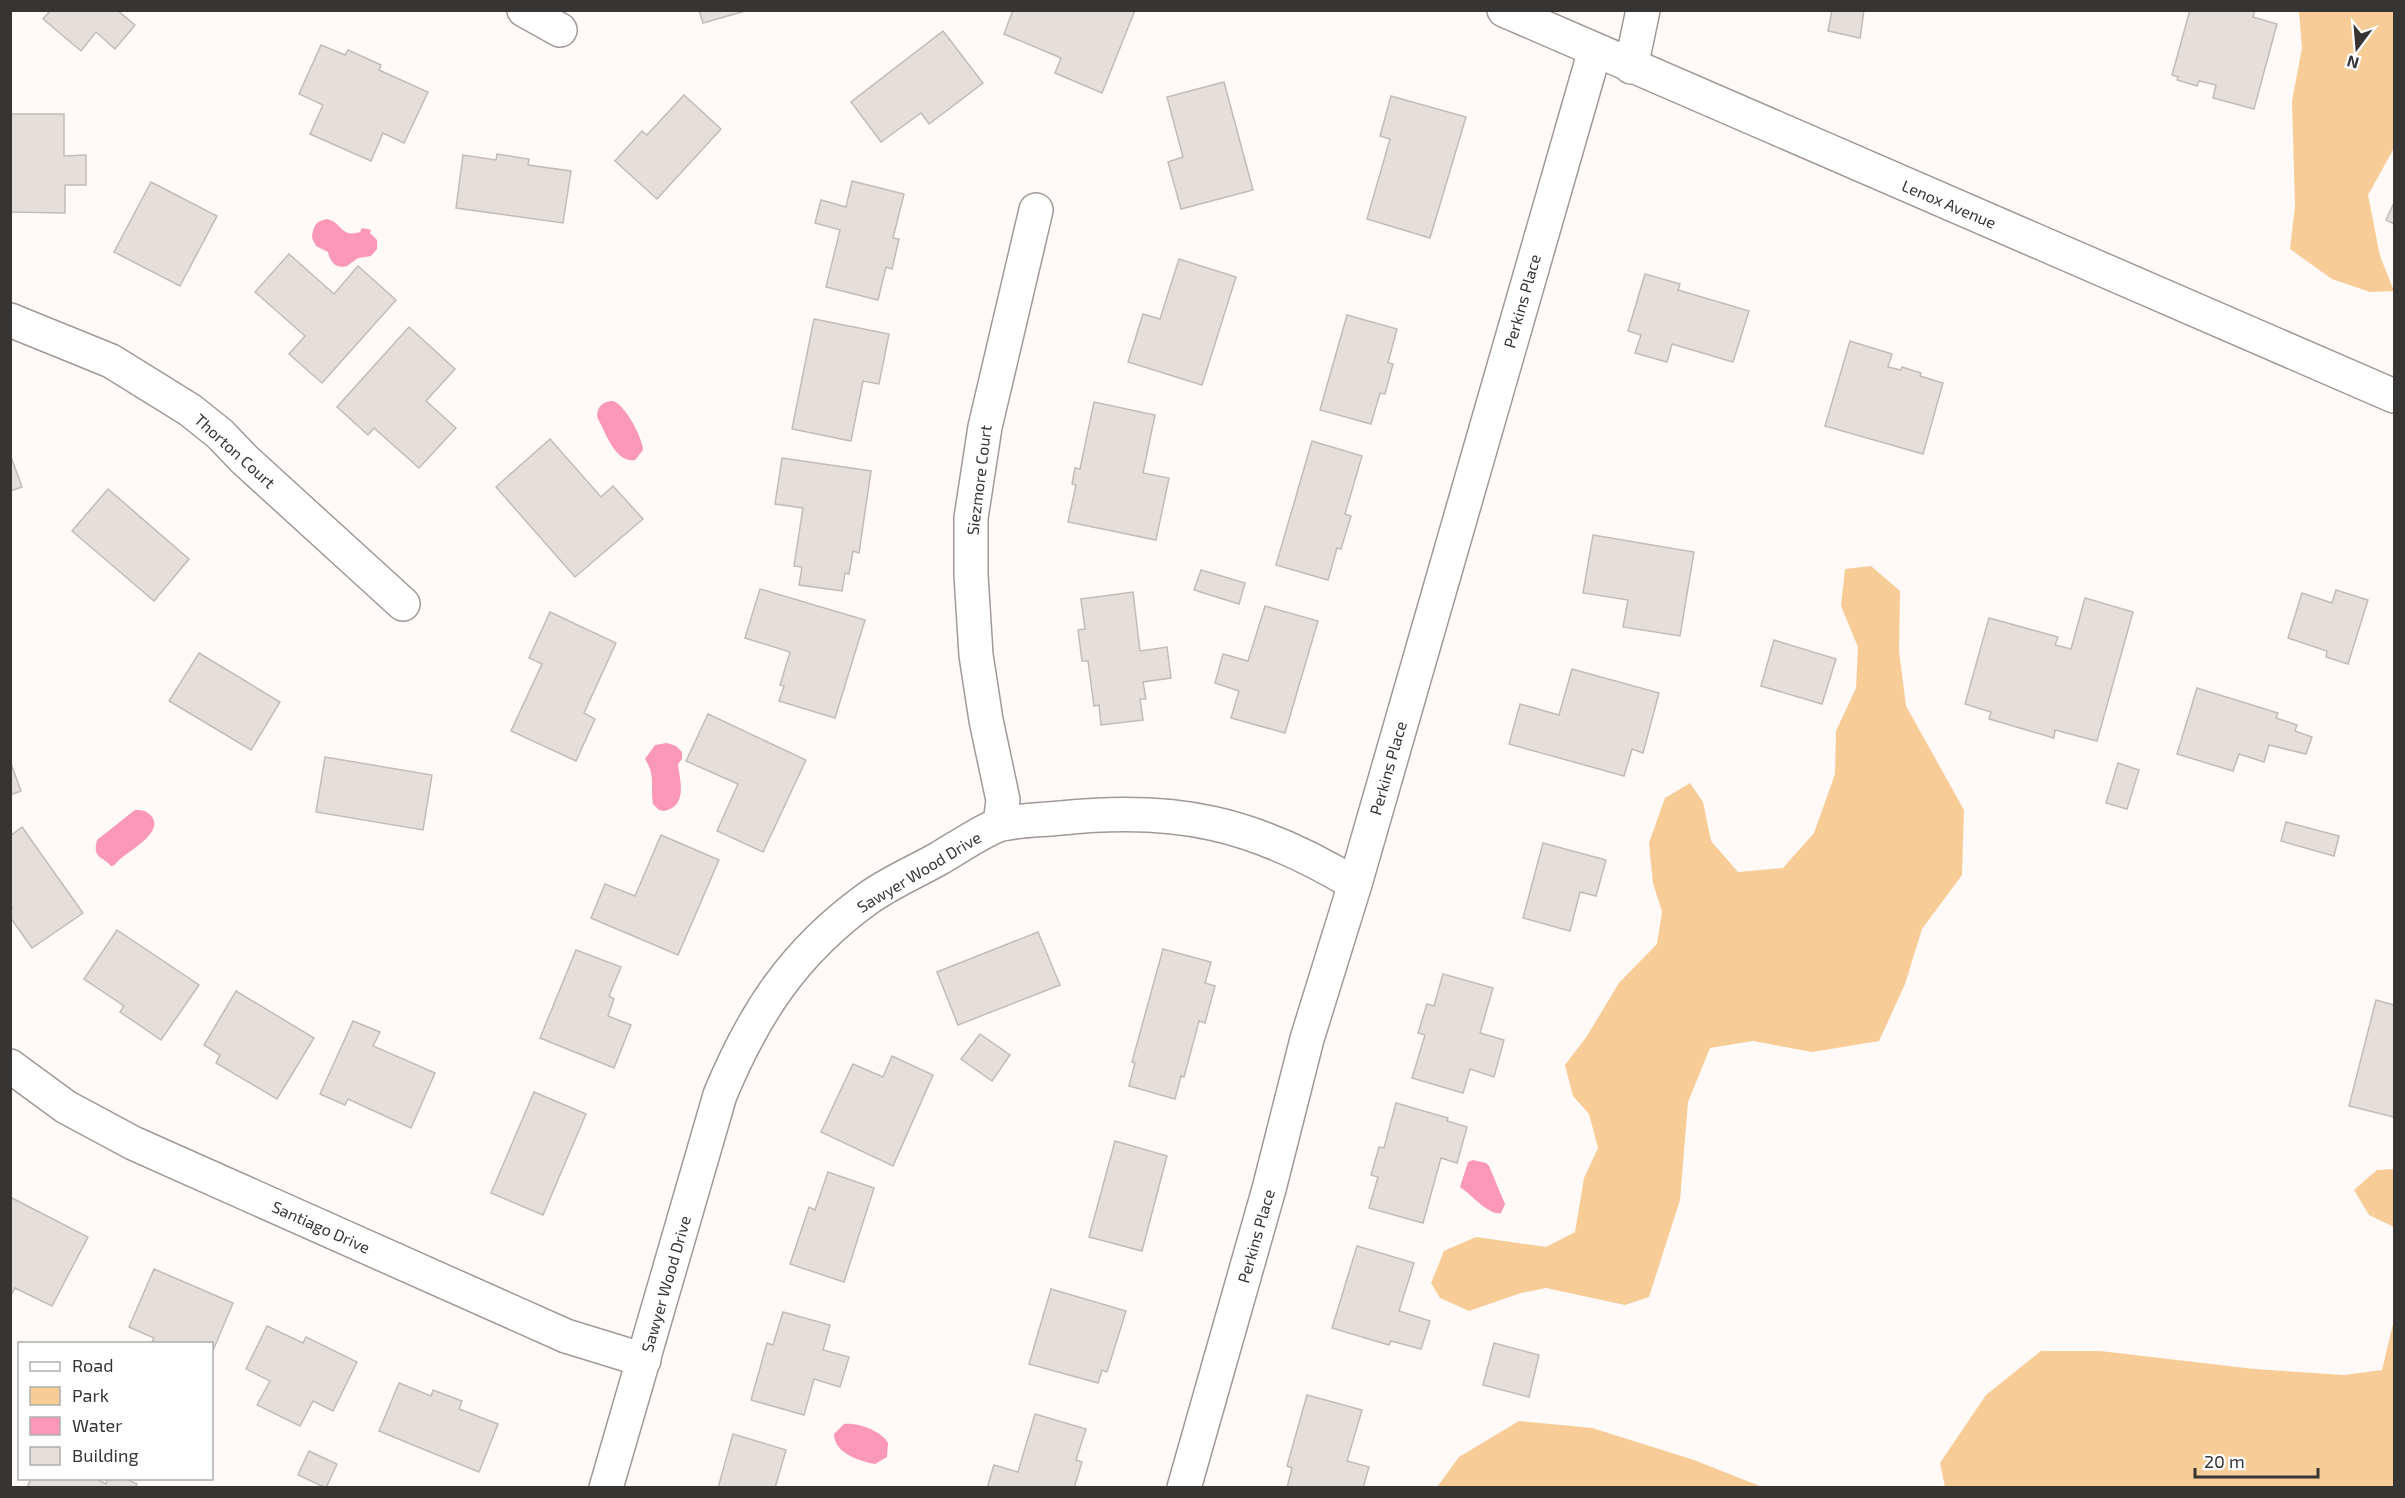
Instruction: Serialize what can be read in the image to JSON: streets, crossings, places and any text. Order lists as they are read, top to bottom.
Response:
{
  "streets": {
    "street": [
      "Lenox Avenue",
      "Perkins Place",
      "Thorton Court",
      "Siezmore Court",
      "Sawyer Wood Drive",
      "Santiago Drive"
    ]
  },
  "crossings": [
    ["Lenox Avenue", "Perkins Place"],
    ["Perkins Place", "Sawyer Wood Drive"],
    ["Siezmore Court", "Sawyer Wood Drive"],
    ["Sawyer Wood Drive", "Santiago Drive"]
  ],
  "legend": [
    "Road",
    "Park",
    "Water",
    "Building"
  ],
  "scale_bar": "20 m",
  "north": "bottom"
}
